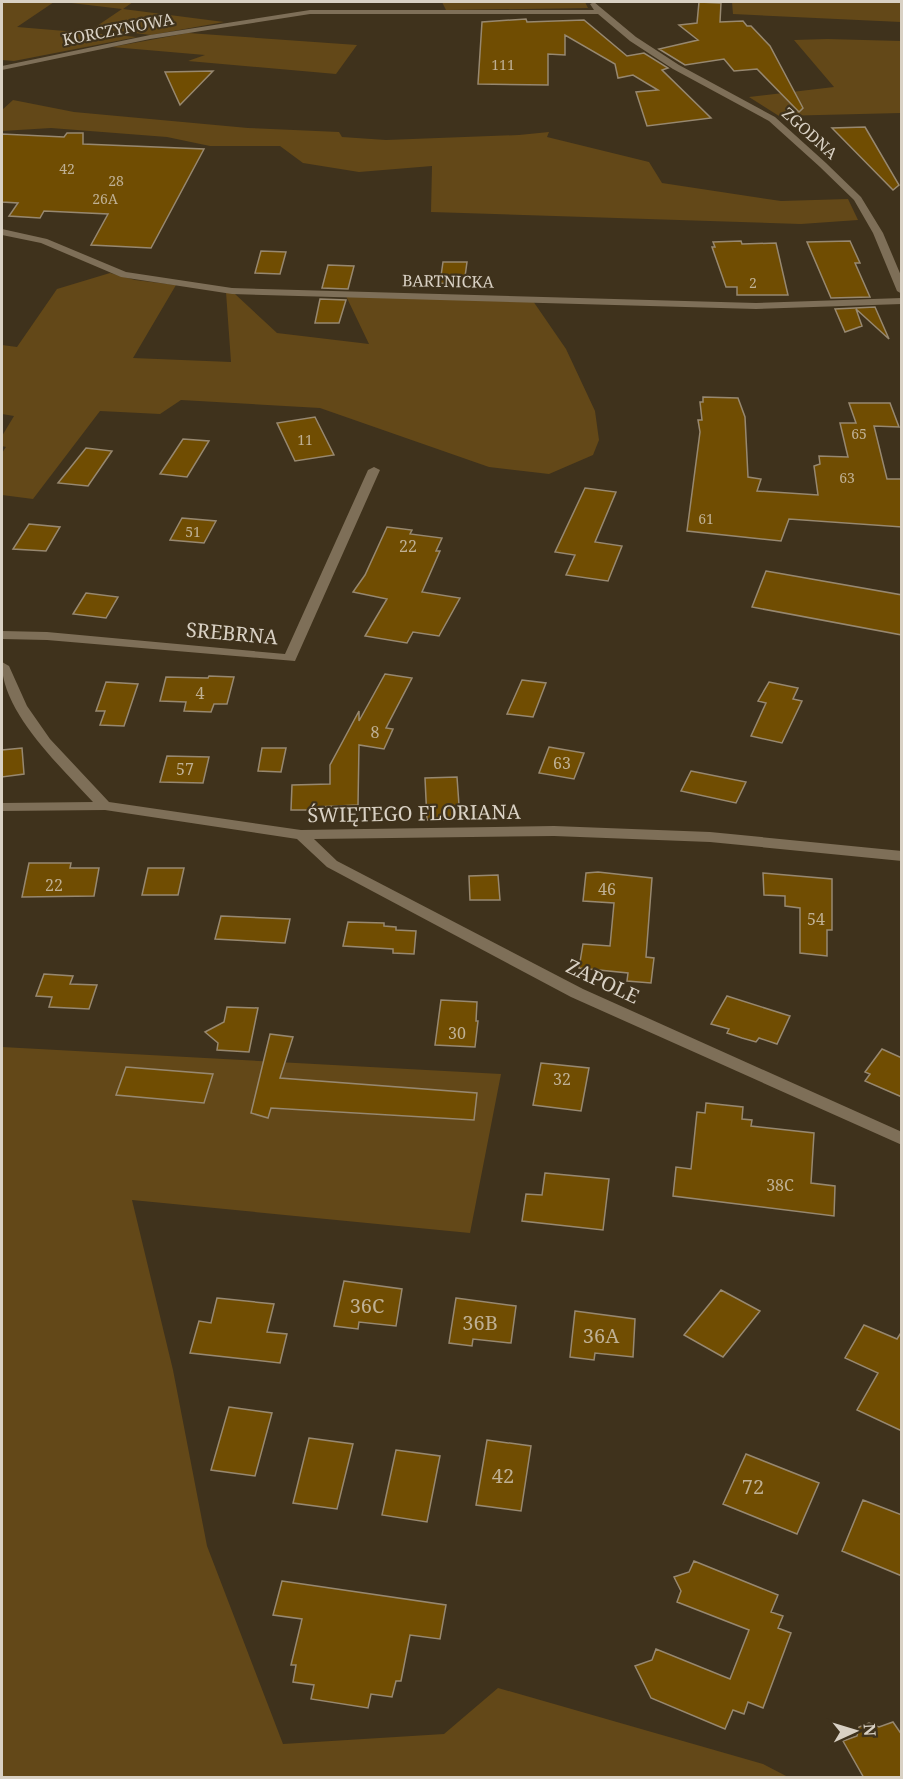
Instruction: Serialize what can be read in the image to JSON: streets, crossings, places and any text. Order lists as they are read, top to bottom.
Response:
{
  "streets": {
    "street": [
      "KORCZYNOWA",
      "ZGODNA",
      "BARTNICKA",
      "SREBRNA",
      "ŚWIĘTEGO FLORIANA",
      "ZAPOLE"
    ]
  },
  "crossings": [
    ["KORCZYNOWA", "ZGODNA"],
    ["ŚWIĘTEGO FLORIANA", "ZAPOLE"]
  ],
  "house_numbers": [
    "111",
    "42",
    "28",
    "26A",
    "2",
    "65",
    "11",
    "63",
    "61",
    "51",
    "22",
    "4",
    "8",
    "63",
    "57",
    "22",
    "46",
    "54",
    "30",
    "32",
    "38C",
    "36C",
    "36B",
    "36A",
    "42",
    "72"
  ],
  "north": "right"
}
